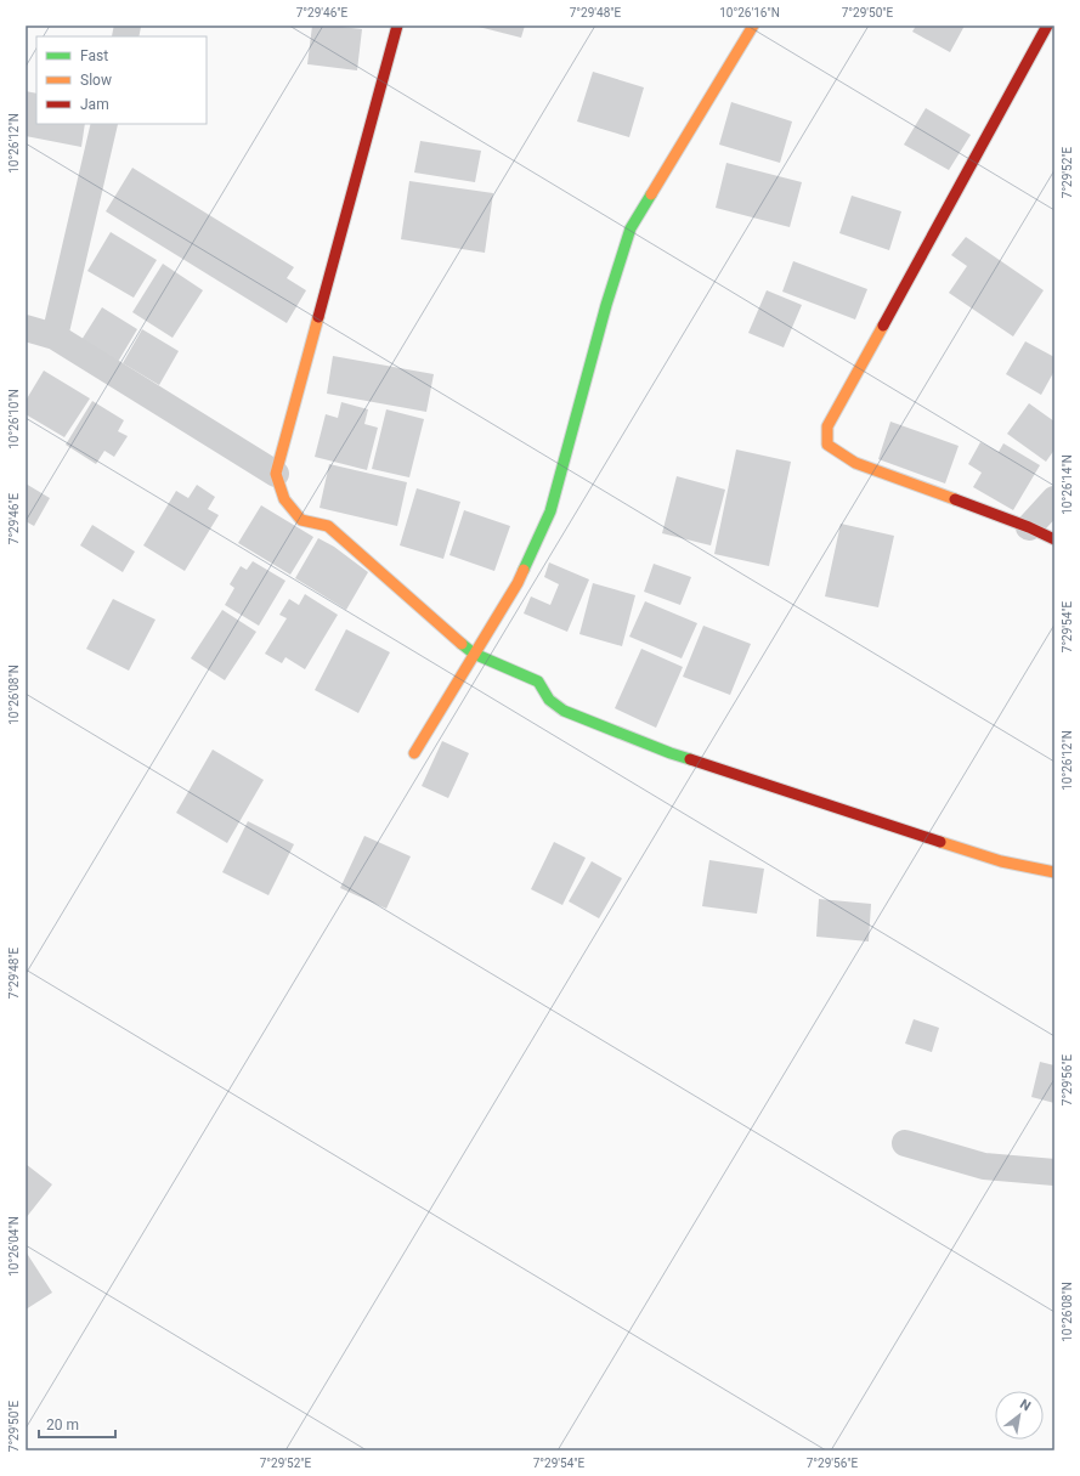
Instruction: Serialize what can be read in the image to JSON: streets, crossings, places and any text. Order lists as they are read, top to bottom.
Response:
{
  "legend": ["Fast", "Slow", "Jam"],
  "scale_bar": "20 m",
  "north": "top right",
  "coordinates": [
    "7°29'46\"E",
    "7°29'48\"E",
    "10°26'16\"N",
    "7°29'50\"E",
    "10°26'12\"N",
    "7°29'52\"E",
    "10°26'10\"N",
    "10°26'14\"N",
    "7°29'54\"E",
    "10°26'08\"N",
    "7°29'56\"E",
    "10°26'04\"N"
  ]
}
